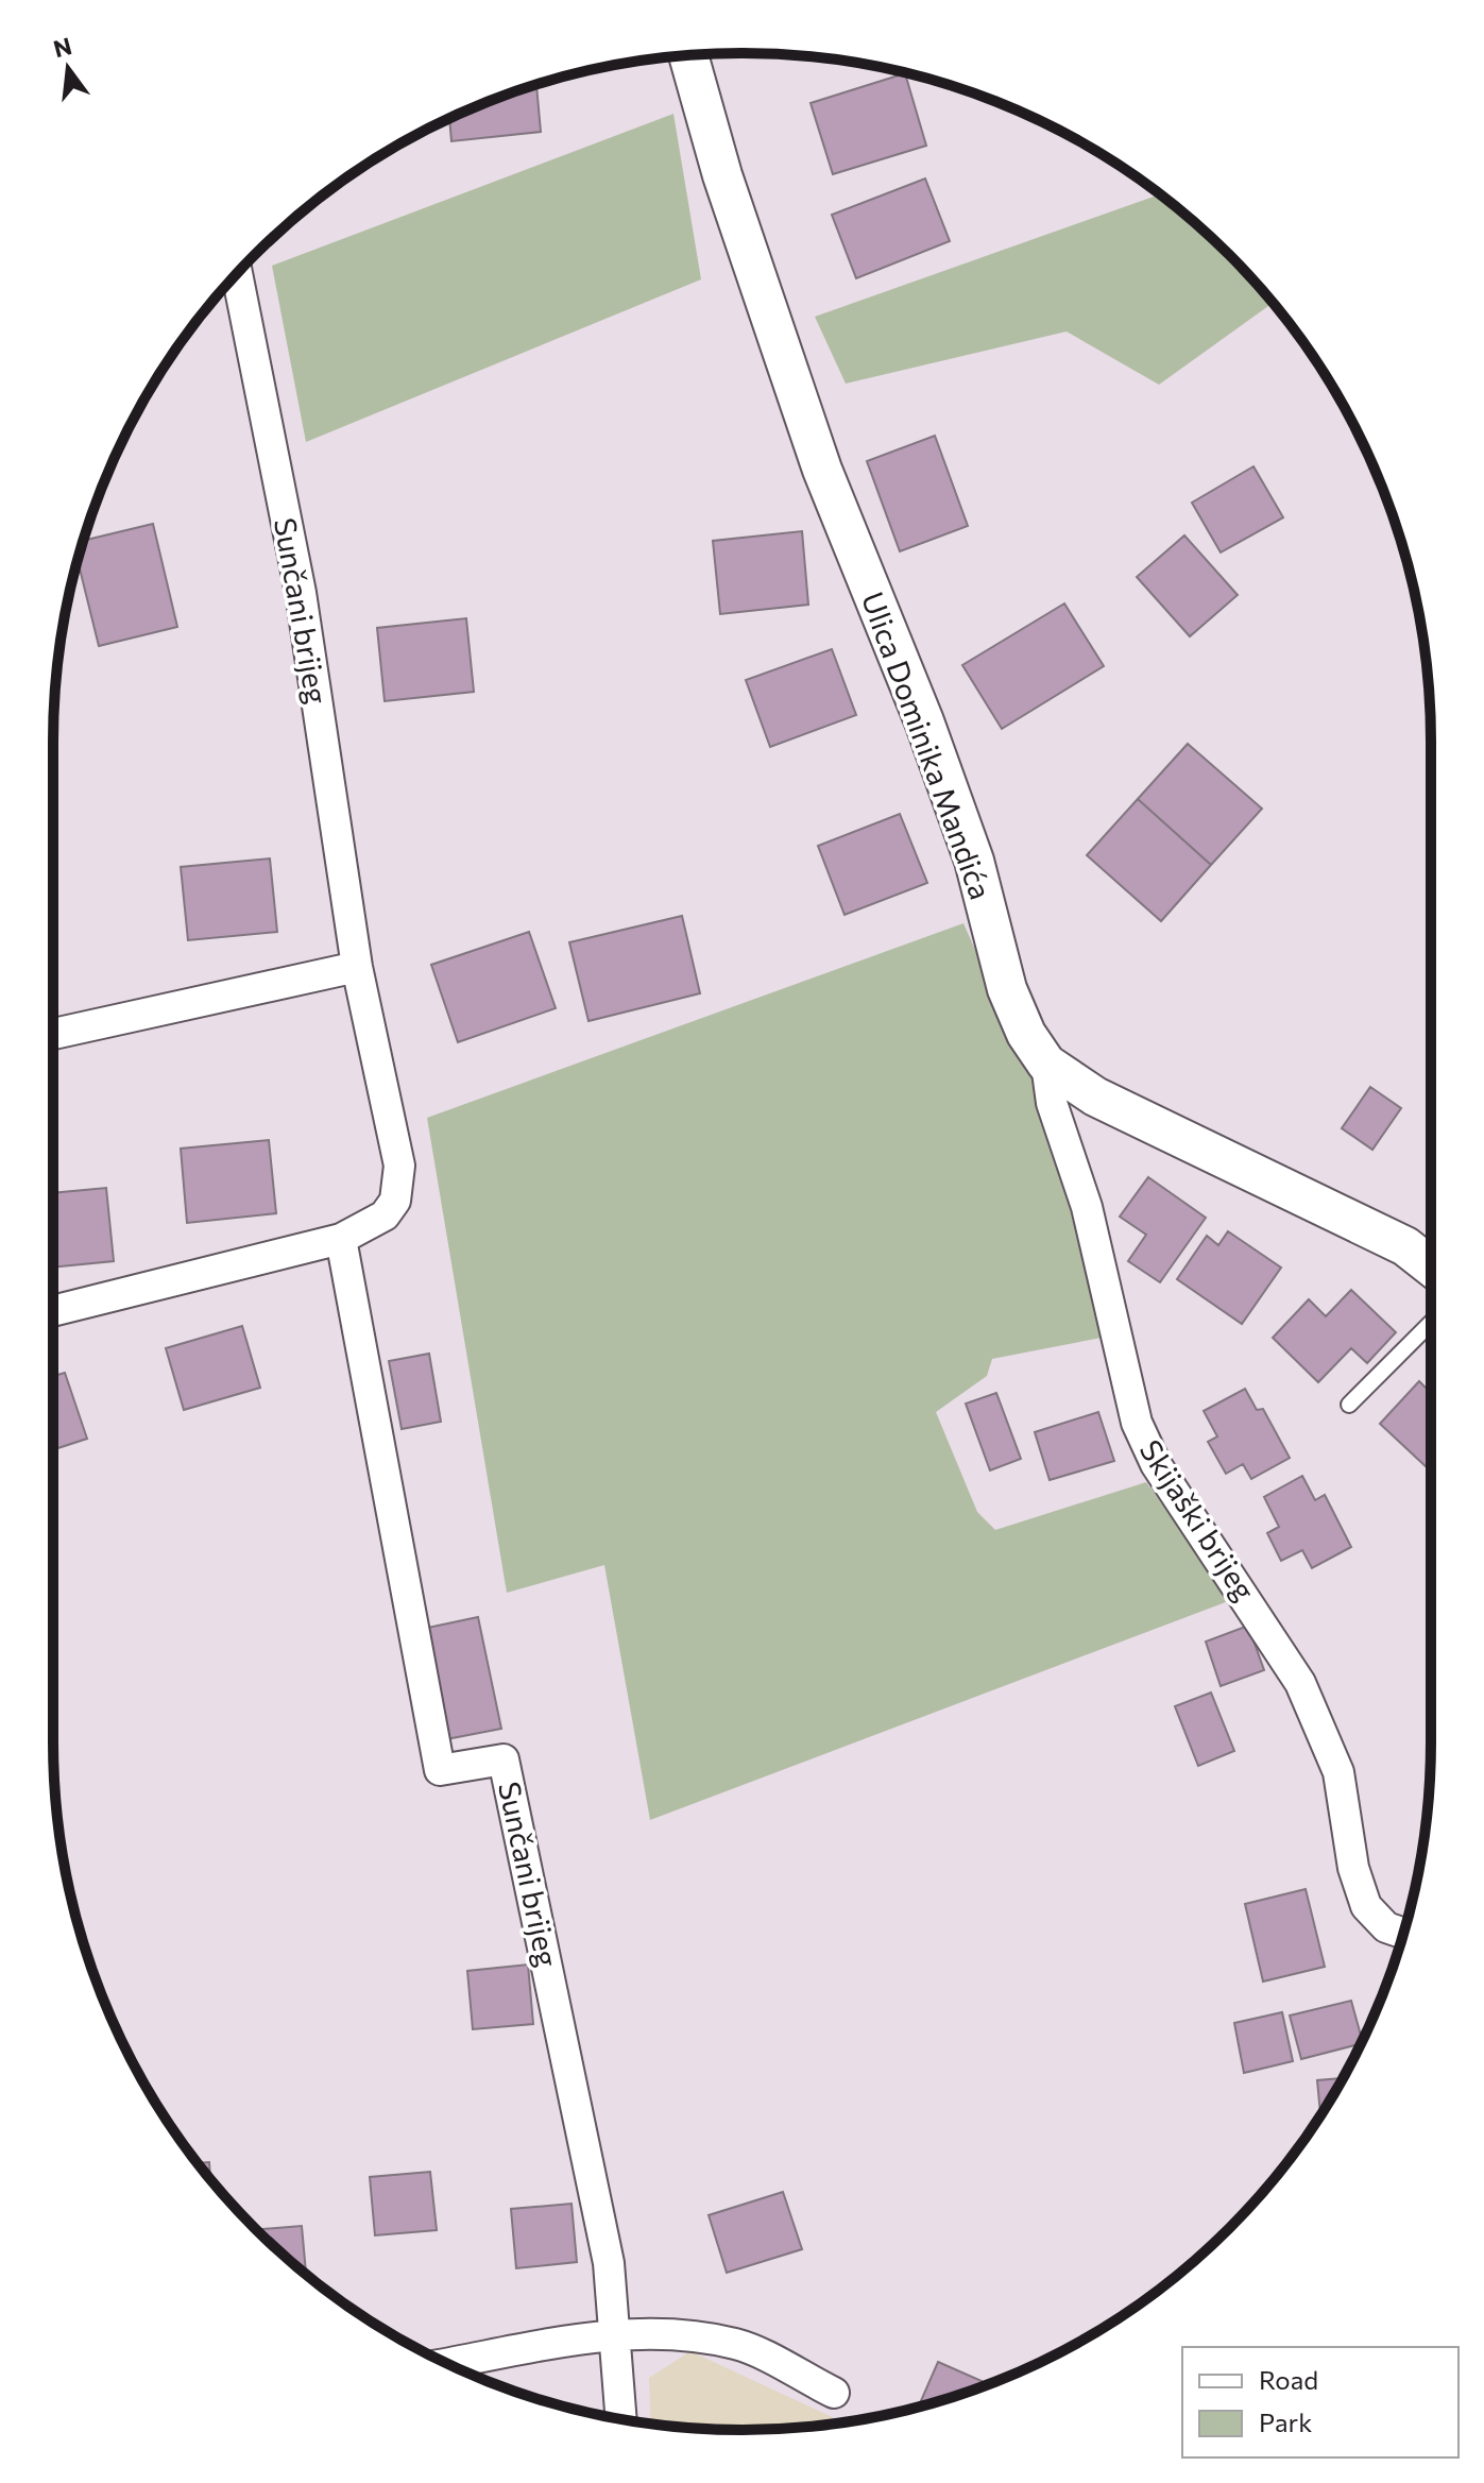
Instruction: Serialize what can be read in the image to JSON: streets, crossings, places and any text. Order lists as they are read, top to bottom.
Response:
{
  "streets": {
    "street": ["Sunčani brijeg", "Ulica Dominika Mandića", "Skijaški brijeg"]
  },
  "crossings": [
    ["Ulica Dominika Mandića", "Skijaški brijeg"]
  ],
  "legend": ["Road", "Park"],
  "north": "top"
}
